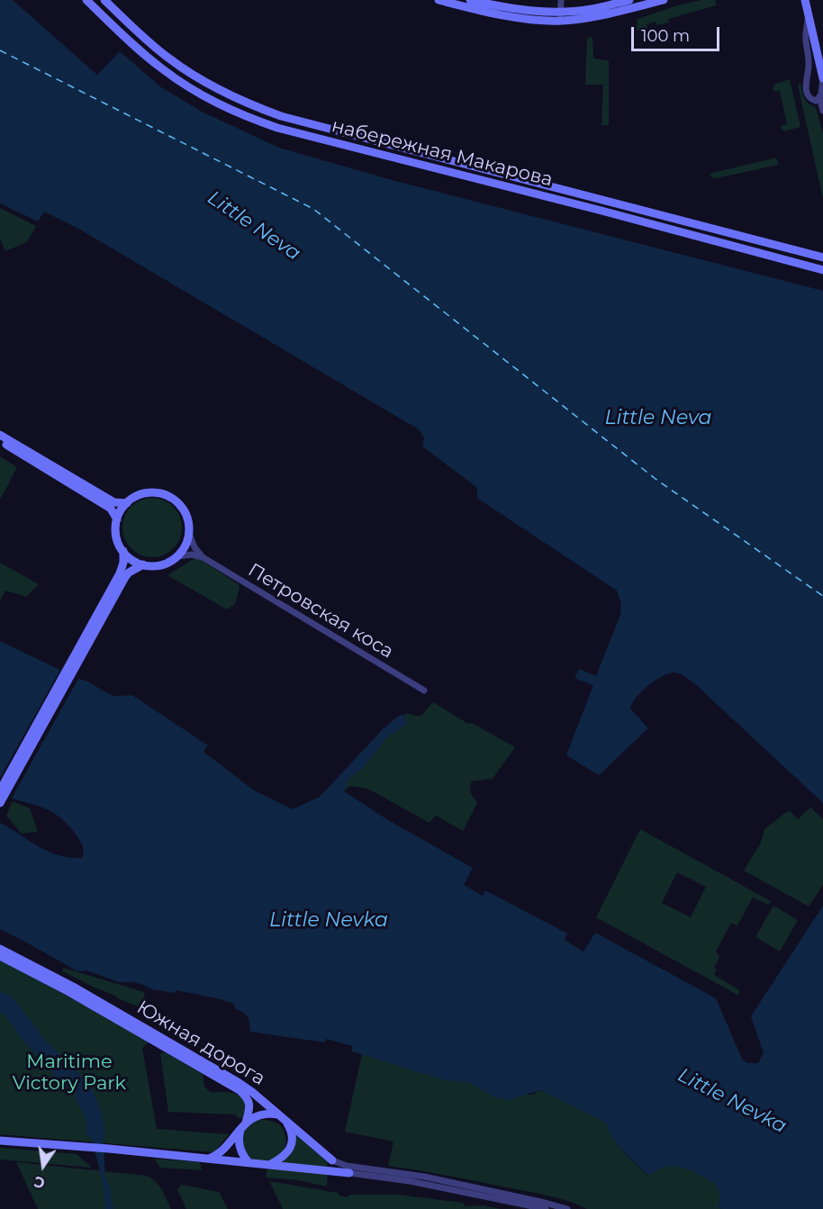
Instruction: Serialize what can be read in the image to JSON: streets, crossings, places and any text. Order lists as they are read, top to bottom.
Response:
{
  "streets": {
    "street": ["набережная Макарова", "Петровская коса", "Южная дорога"]
  },
  "water": ["Little Neva", "Little Nevka"],
  "parks": ["Maritime Victory Park"],
  "scale_bar": "100 m",
  "north": "bottom"
}
